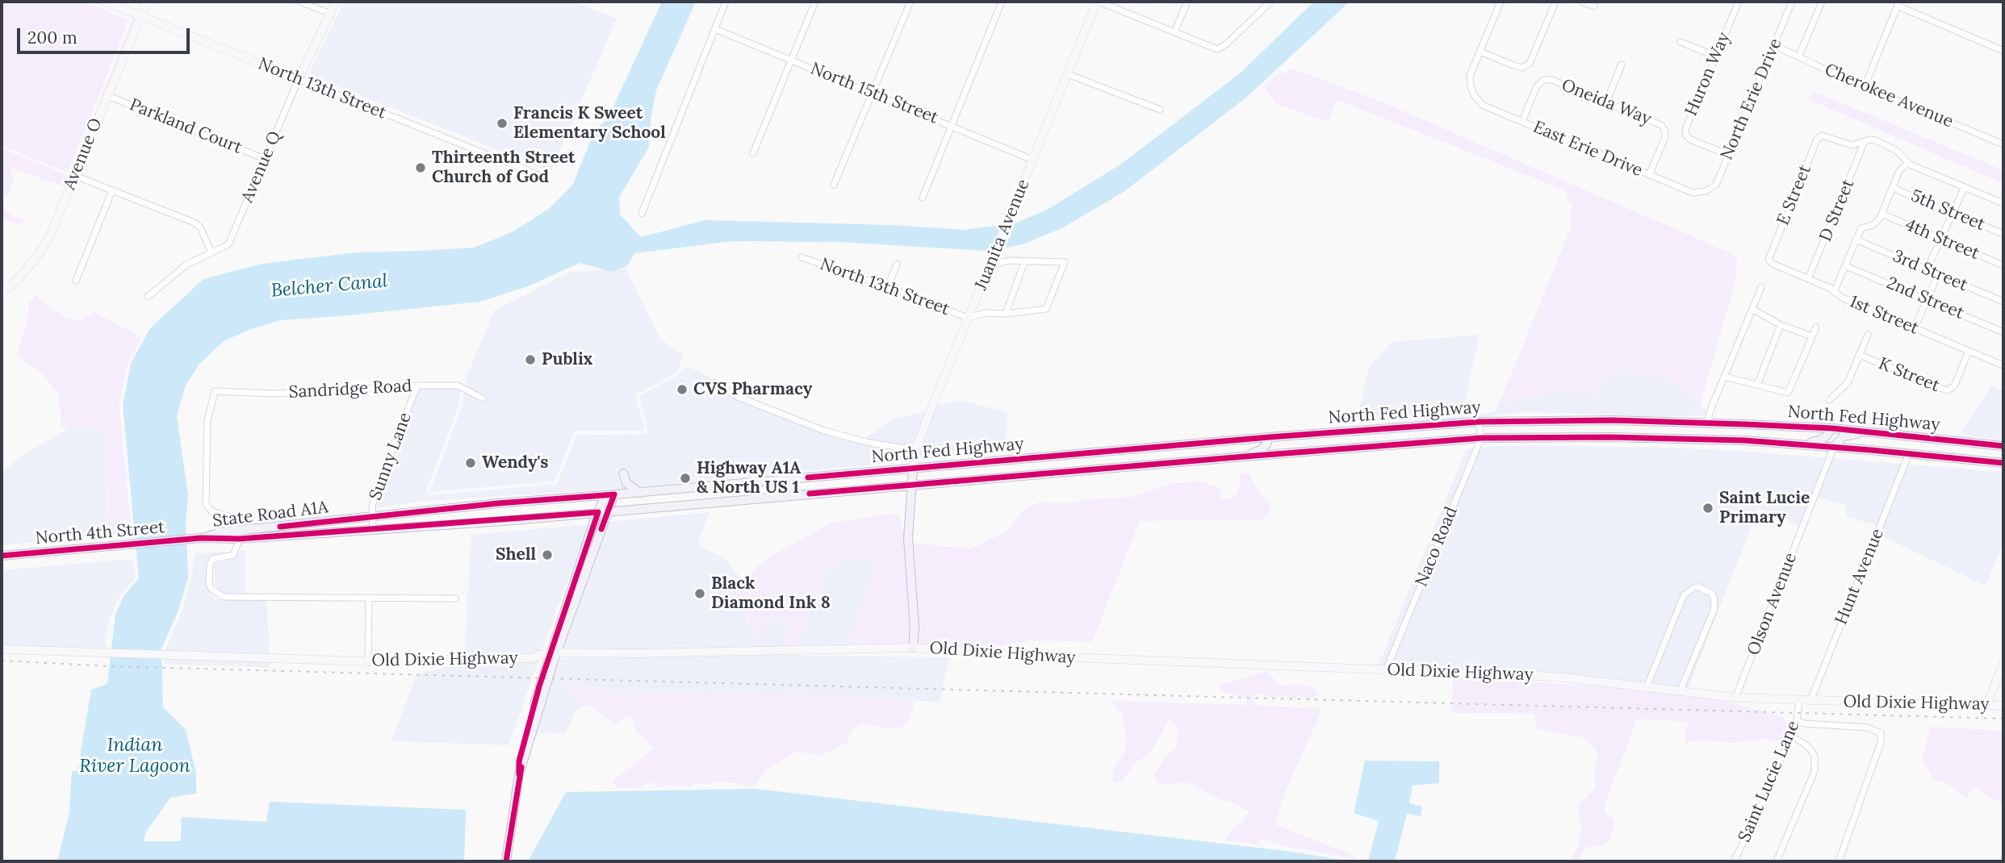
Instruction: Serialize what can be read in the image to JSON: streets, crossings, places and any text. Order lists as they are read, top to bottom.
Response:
{
  "streets": {
    "main road": ["North Fed Highway", "State Road A1A", "North 4th Street"],
    "street": [
      "Huron Way",
      "North 13th Street",
      "North 15th Street",
      "Cherokee Avenue",
      "North Erie Drive",
      "Oneida Way",
      "Parkland Court",
      "East Erie Drive",
      "Avenue O",
      "Avenue Q",
      "E Street",
      "D Street",
      "5th Street",
      "Juanita Avenue",
      "4th Street",
      "3rd Street",
      "2nd Street",
      "1st Street",
      "K Street",
      "Sandridge Road",
      "Sunny Lane",
      "Naco Road",
      "Hunt Avenue",
      "Olson Avenue",
      "Old Dixie Highway",
      "Saint Lucie Lane"
    ]
  },
  "crossings": [
    ["Huron Way", "North Erie Drive"],
    ["North 13th Street", "Avenue O"],
    ["North 13th Street", "Avenue Q"],
    ["North 13th Street", "Juanita Avenue"],
    ["North 15th Street", "Juanita Avenue"],
    ["Cherokee Avenue", "North Erie Drive"],
    ["North Erie Drive", "East Erie Drive"],
    ["Oneida Way", "East Erie Drive"],
    ["Parkland Court", "Avenue O"],
    ["Parkland Court", "Avenue Q"],
    ["E Street", "D Street"],
    ["E Street", "1st Street"],
    ["D Street", "1st Street"],
    ["Juanita Avenue", "North Fed Highway"],
    ["1st Street", "K Street"],
    ["Sandridge Road", "Sunny Lane"],
    ["Sandridge Road", "State Road A1A"],
    ["North Fed Highway", "State Road A1A"],
    ["North Fed Highway", "Naco Road"],
    ["North Fed Highway", "Hunt Avenue"],
    ["North Fed Highway", "Olson Avenue"],
    ["Sunny Lane", "State Road A1A"],
    ["State Road A1A", "North 4th Street"],
    ["Naco Road", "Old Dixie Highway"],
    ["Hunt Avenue", "Old Dixie Highway"],
    ["Olson Avenue", "Old Dixie Highway"],
    ["Old Dixie Highway", "Saint Lucie Lane"]
  ],
  "water": ["Belcher Canal", "Indian River Lagoon"],
  "places": [
    "Francis K Sweet Elementary School",
    "Thirteenth Street Church of God",
    "Publix",
    "CVS Pharmacy",
    "Wendy's",
    "Highway A1A & North US 1",
    "Saint Lucie Primary",
    "Shell",
    "Black Diamond Ink 8"
  ],
  "scale_bar": "200 m"
}
